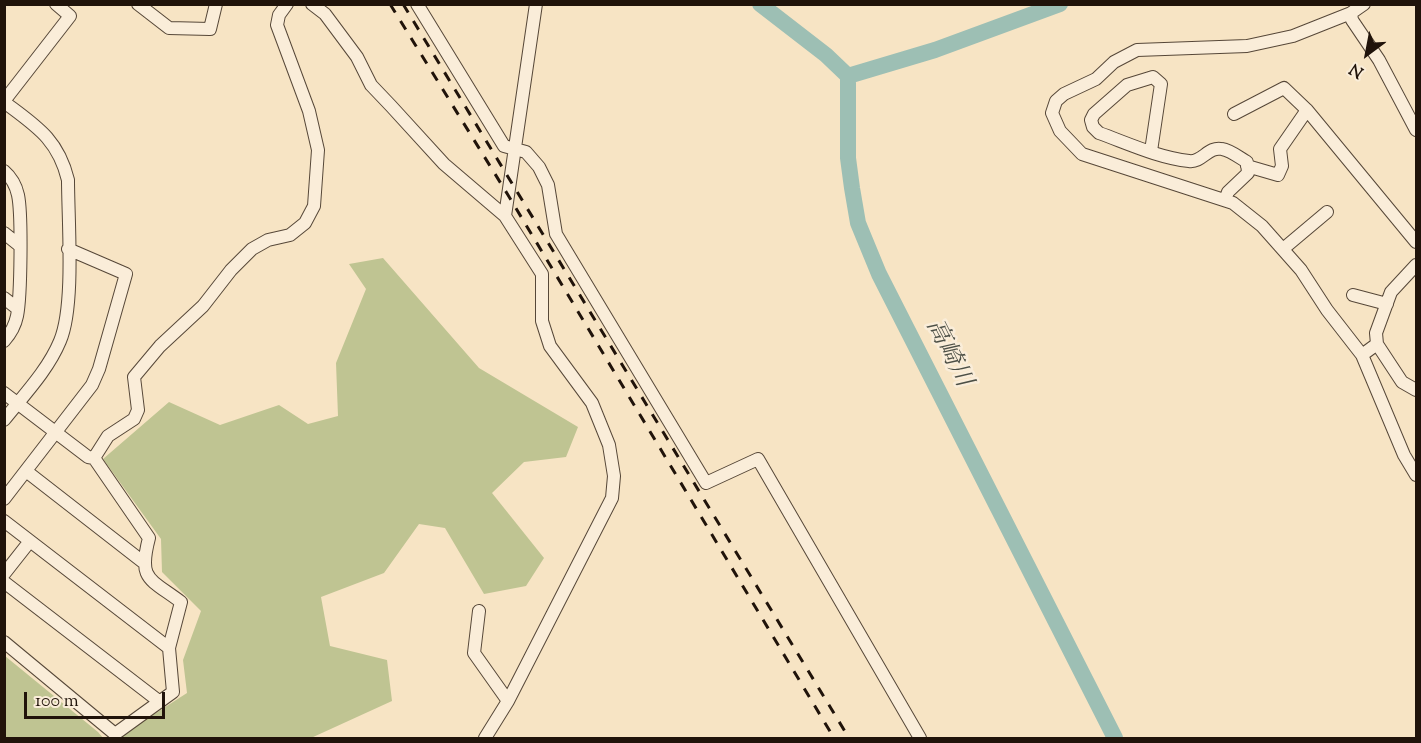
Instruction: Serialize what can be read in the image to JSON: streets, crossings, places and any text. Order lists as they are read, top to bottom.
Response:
{
  "water": ["高崎川"],
  "scale_bar": "100 m",
  "north": "bottom left"
}
